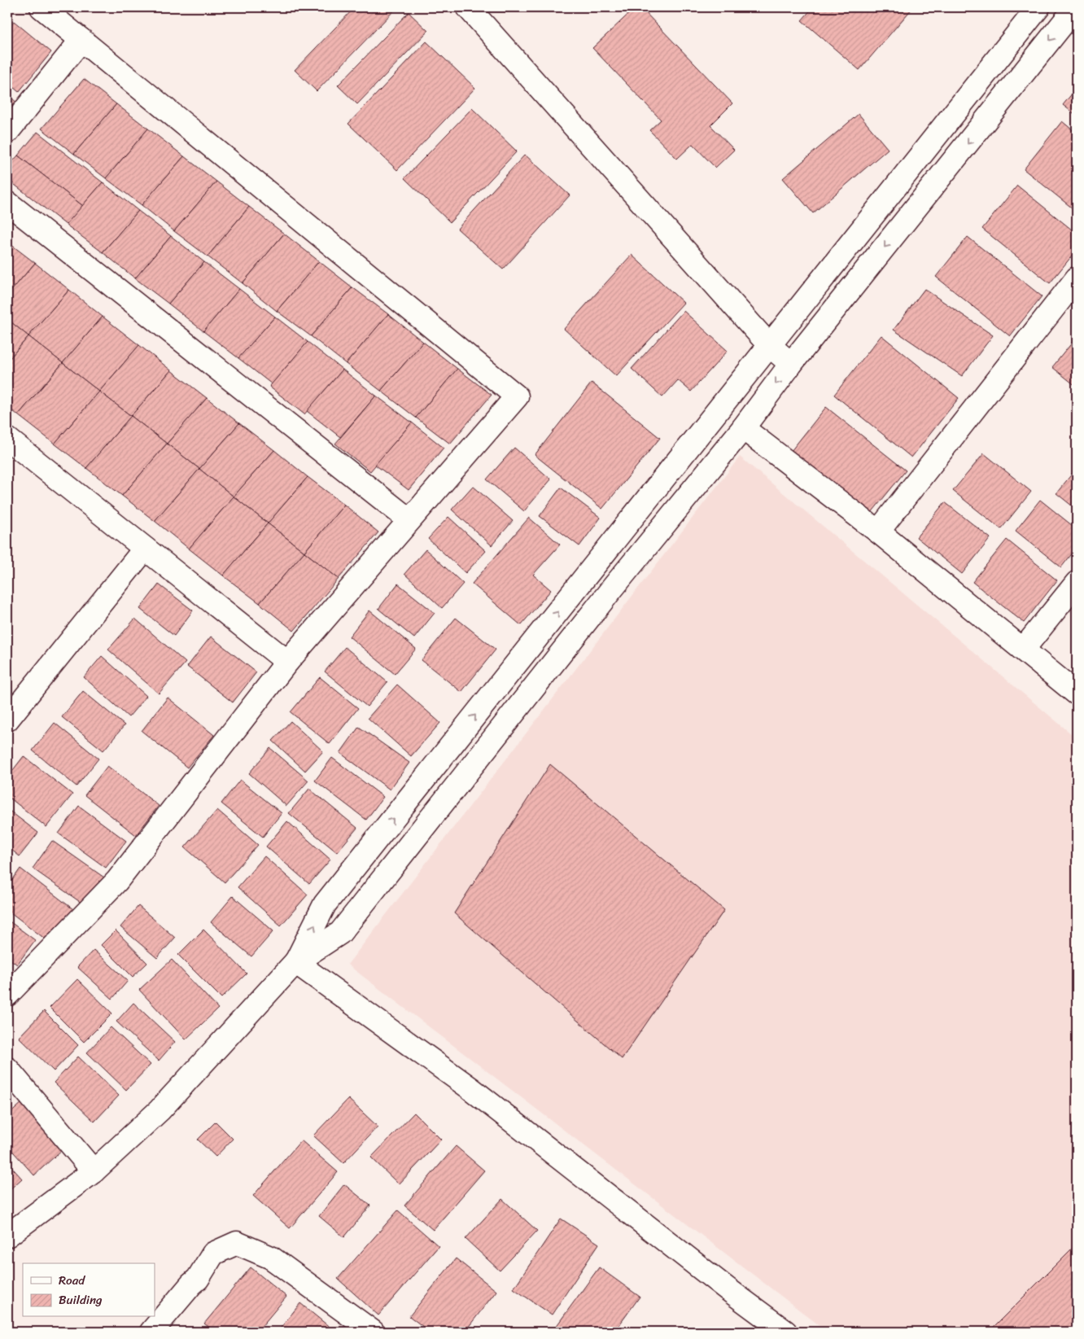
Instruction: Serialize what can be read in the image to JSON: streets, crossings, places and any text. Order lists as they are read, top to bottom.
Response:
{
  "legend": ["Road", "Building"]
}
